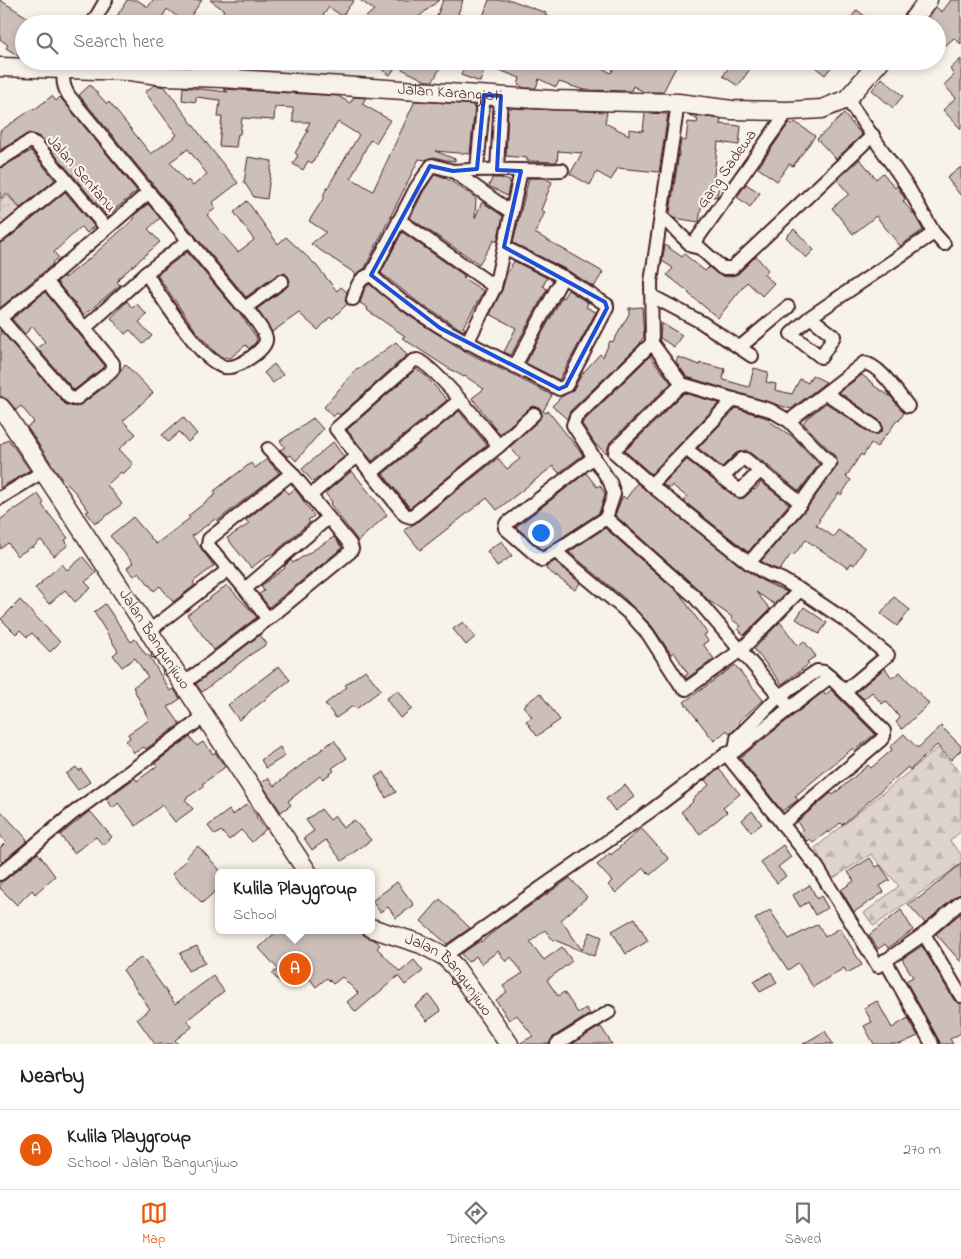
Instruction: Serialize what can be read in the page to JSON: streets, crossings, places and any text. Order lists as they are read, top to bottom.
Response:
{
  "streets": {
    "street": [
      "Jalan Karangjati",
      "Gang Sadewa",
      "Jalan Sentanu",
      "Jalan Bangunjiwo"
    ]
  },
  "crossings": [
    ["Jalan Karangjati", "Gang Sadewa"]
  ],
  "page": {
    "search": "Search here",
    "popup": ["Kulila Playgroup", "School"],
    "pins": "A",
    "heading": "Nearby",
    "list": [
      {
        "mark": "A",
        "name": "Kulila Playgroup",
        "note": "School · Jalan Bangunjiwo",
        "value": "270 m"
      }
    ],
    "nav": ["Map", "Directions", "Saved"]
  }
}
